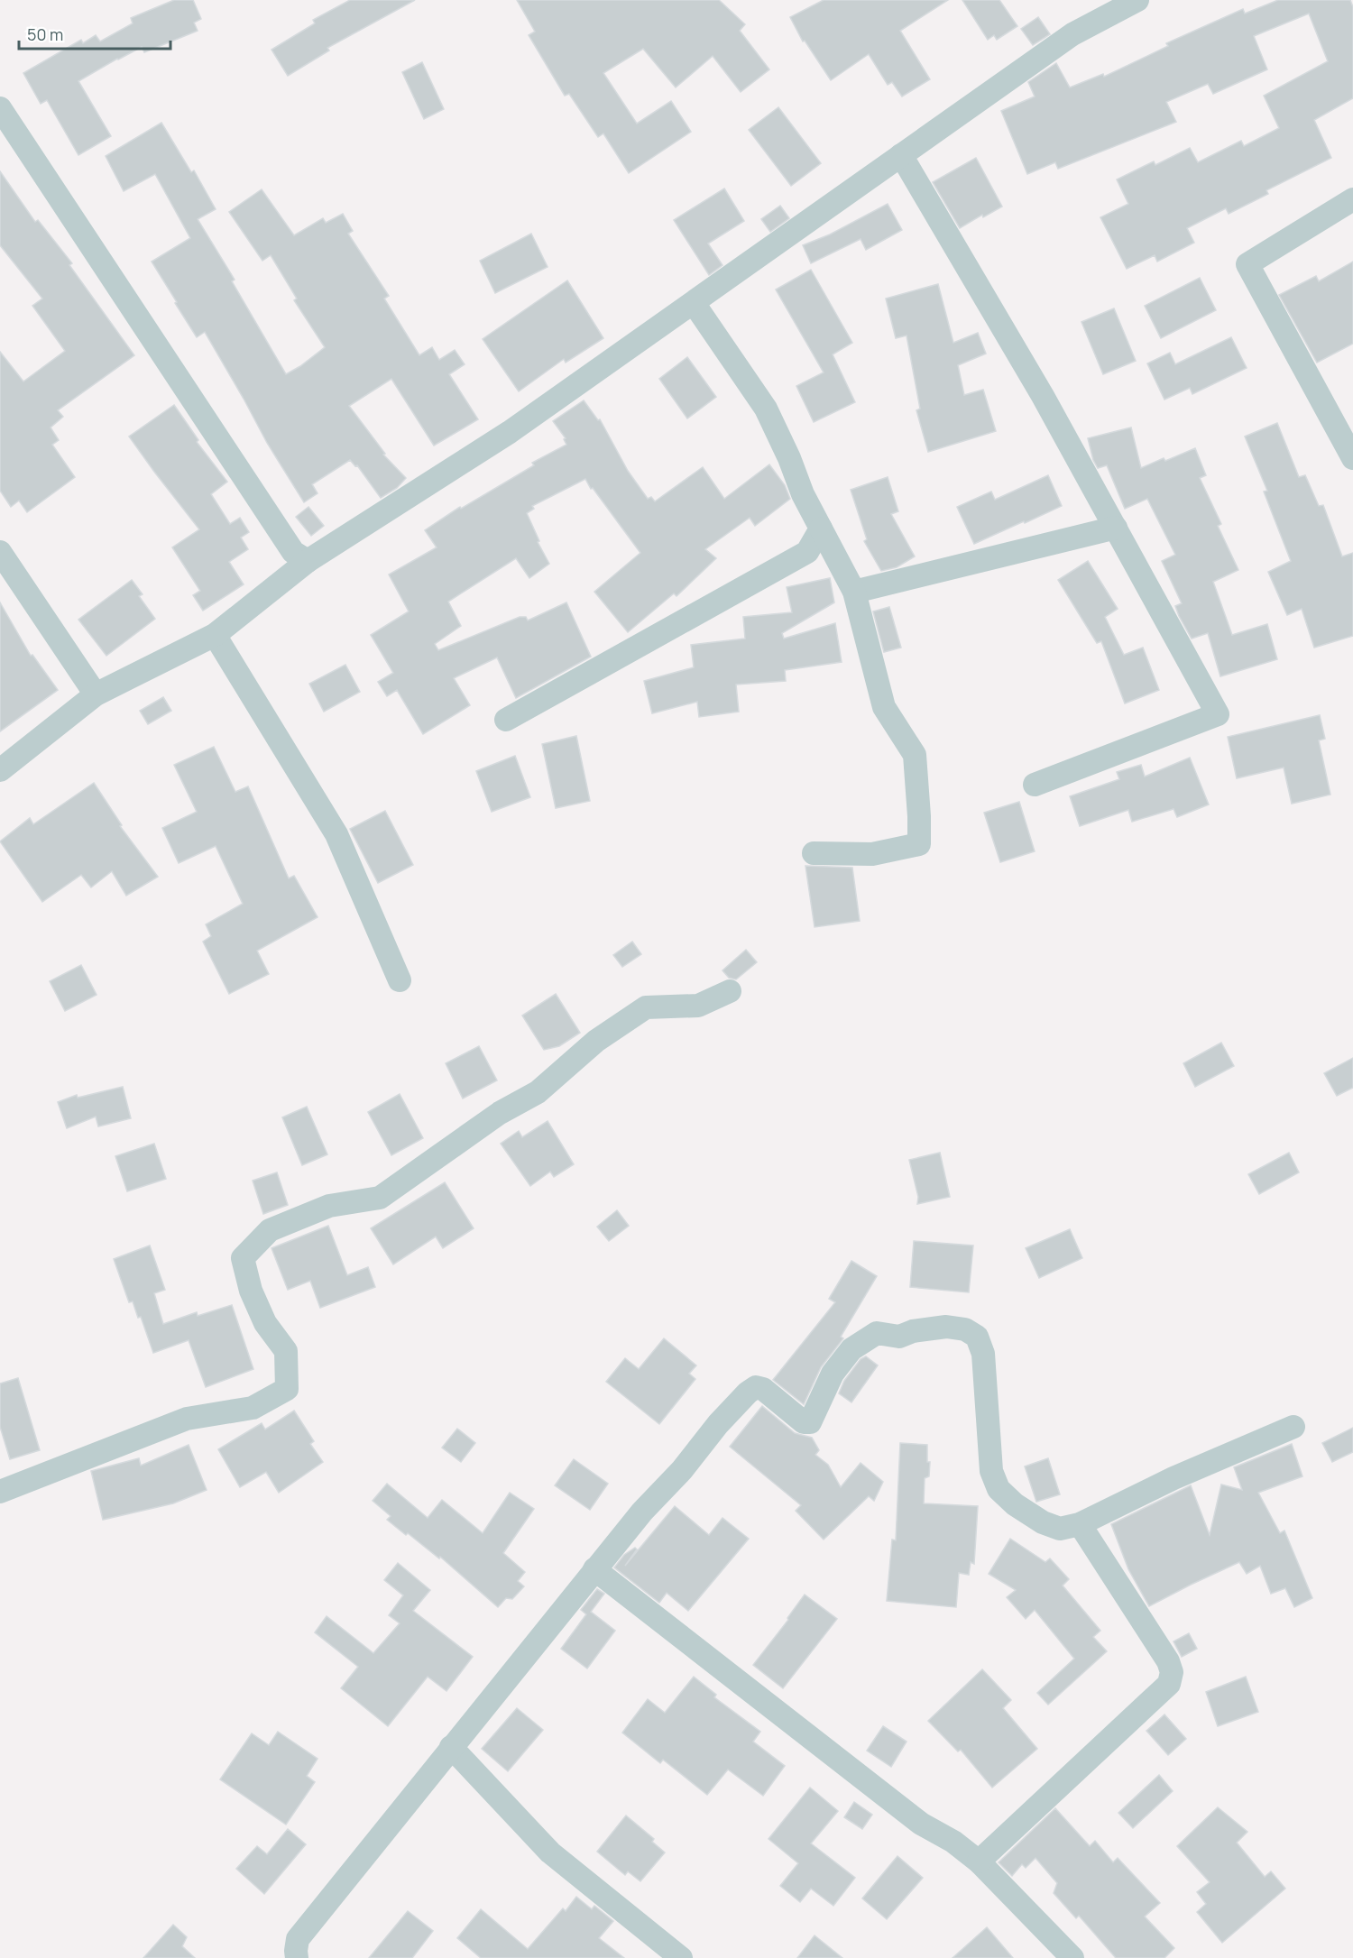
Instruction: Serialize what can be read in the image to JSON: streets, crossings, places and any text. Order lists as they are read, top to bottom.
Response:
{
  "scale_bar": "50 m"
}
